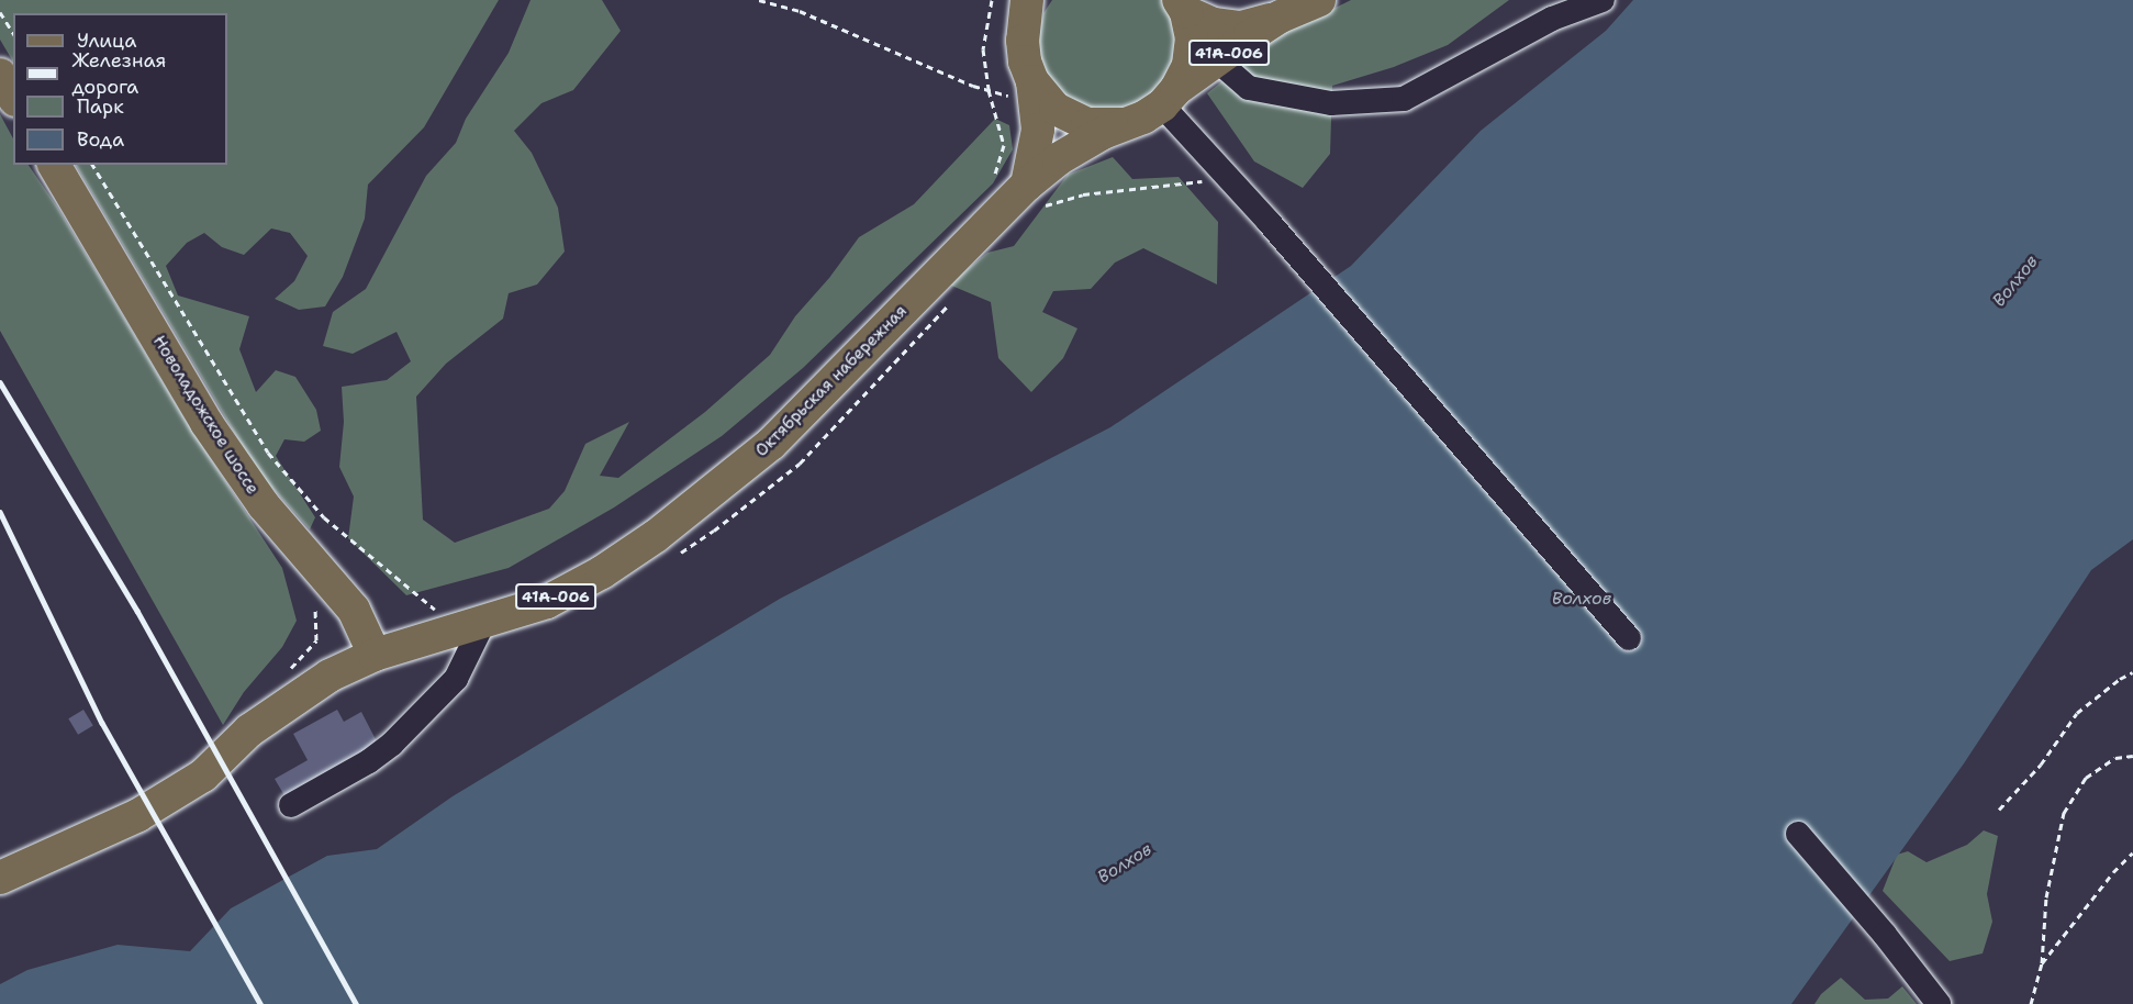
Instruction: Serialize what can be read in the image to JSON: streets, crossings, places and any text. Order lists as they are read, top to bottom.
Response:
{
  "streets": {
    "main road": ["41А-006", "Октябрьская набережная", "Новоладожское шоссе"]
  },
  "crossings": [
    ["Октябрьская набережная", "Новоладожское шоссе"]
  ],
  "water": ["Волхов"],
  "legend": [
    "Улица",
    "Железная дорога",
    "Парк",
    "Вода"
  ]
}
